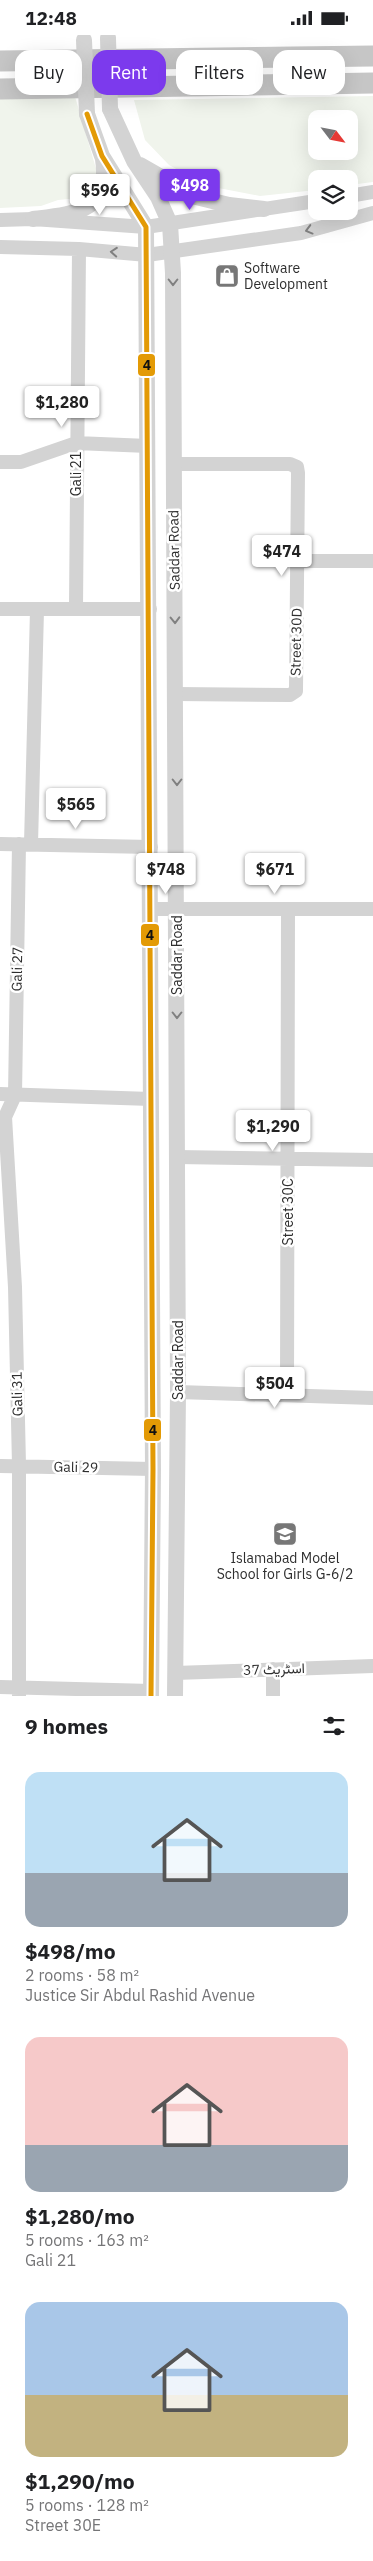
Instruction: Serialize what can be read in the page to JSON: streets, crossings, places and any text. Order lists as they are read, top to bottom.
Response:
{
  "streets": {
    "street": [
      "Gali 21",
      "Saddar Road",
      "Street 30D",
      "Gali 27",
      "Street 30C",
      "Gali 31",
      "Gali 29",
      "اسٹریٹ 37"
    ]
  },
  "crossings": [
    ["Saddar Road", "Street 30D"],
    ["Saddar Road", "Gali 29"],
    ["Saddar Road", "اسٹریٹ 37"],
    ["Gali 27", "Gali 31"],
    ["Gali 31", "Gali 29"]
  ],
  "places": {
    "shop": ["Software Development"],
    "school or university": ["Islamabad Model School for Girls G-6/2"]
  },
  "lines": ["transit line 4"],
  "north": "bottom right",
  "page": {
    "status": "12:48",
    "chip": [
      "Buy",
      "Rent",
      "Filters",
      "New"
    ],
    "price": [
      "$498",
      "$596",
      "$1,280",
      "$474",
      "$565",
      "$748",
      "$671",
      "$1,290",
      "$504"
    ],
    "heading": "9 homes",
    "list": [
      {
        "name": "$498/mo",
        "note": "2 rooms · 58 m² · Justice Sir Abdul Rashid Avenue"
      },
      {
        "name": "$1,280/mo",
        "note": "5 rooms · 163 m² · Gali 21"
      },
      {
        "name": "$1,290/mo",
        "note": "5 rooms · 128 m² · Street 30E"
      }
    ]
  }
}
